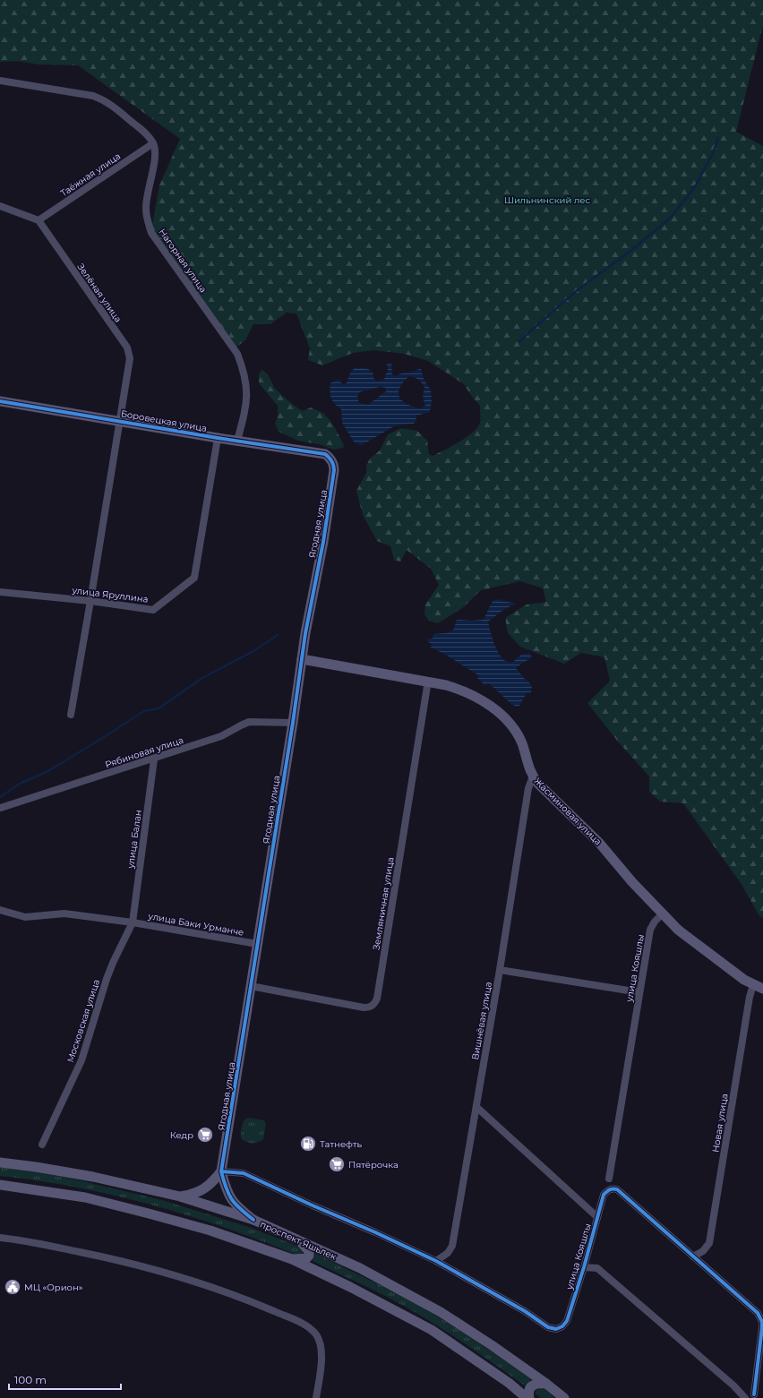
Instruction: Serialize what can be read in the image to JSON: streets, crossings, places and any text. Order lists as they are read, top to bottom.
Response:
{
  "streets": {
    "street": [
      "Таёжная улица",
      "Нагорная улица",
      "Зелёная улица",
      "Боровецкая улица",
      "Ягодная улица",
      "улица Яруллина",
      "Рябиновая улица",
      "Жасминовая улица",
      "улица Балан",
      "Земляничная улица",
      "улица Баки Урманче",
      "улица Кояшлы",
      "Московская улица",
      "Вишнёвая улица",
      "Новая улица",
      "проспект Яшьлек"
    ]
  },
  "crossings": [
    ["Таёжная улица", "Нагорная улица"],
    ["Таёжная улица", "Зелёная улица"],
    ["Нагорная улица", "Боровецкая улица"],
    ["Зелёная улица", "Боровецкая улица"],
    ["Зелёная улица", "улица Яруллина"],
    ["Боровецкая улица", "Ягодная улица"],
    ["Боровецкая улица", "улица Яруллина"],
    ["Ягодная улица", "Рябиновая улица"],
    ["Ягодная улица", "Жасминовая улица"],
    ["Ягодная улица", "Земляничная улица"],
    ["Ягодная улица", "улица Баки Урманче"],
    ["Рябиновая улица", "улица Балан"],
    ["Жасминовая улица", "Земляничная улица"],
    ["Жасминовая улица", "улица Кояшлы"],
    ["Жасминовая улица", "Вишнёвая улица"],
    ["Жасминовая улица", "Новая улица"],
    ["улица Балан", "улица Баки Урманче"],
    ["улица Балан", "Московская улица"],
    ["улица Баки Урманче", "Московская улица"],
    ["улица Кояшлы", "Вишнёвая улица"],
    ["улица Кояшлы", "Новая улица"]
  ],
  "parks": ["Шильнинский лес"],
  "places": {
    "supermarket": ["Кедр", "Пятёрочка"],
    "fuel station": ["Татнефть"],
    "public building": ["МЦ «Орион»"]
  },
  "scale_bar": "100 m"
}
